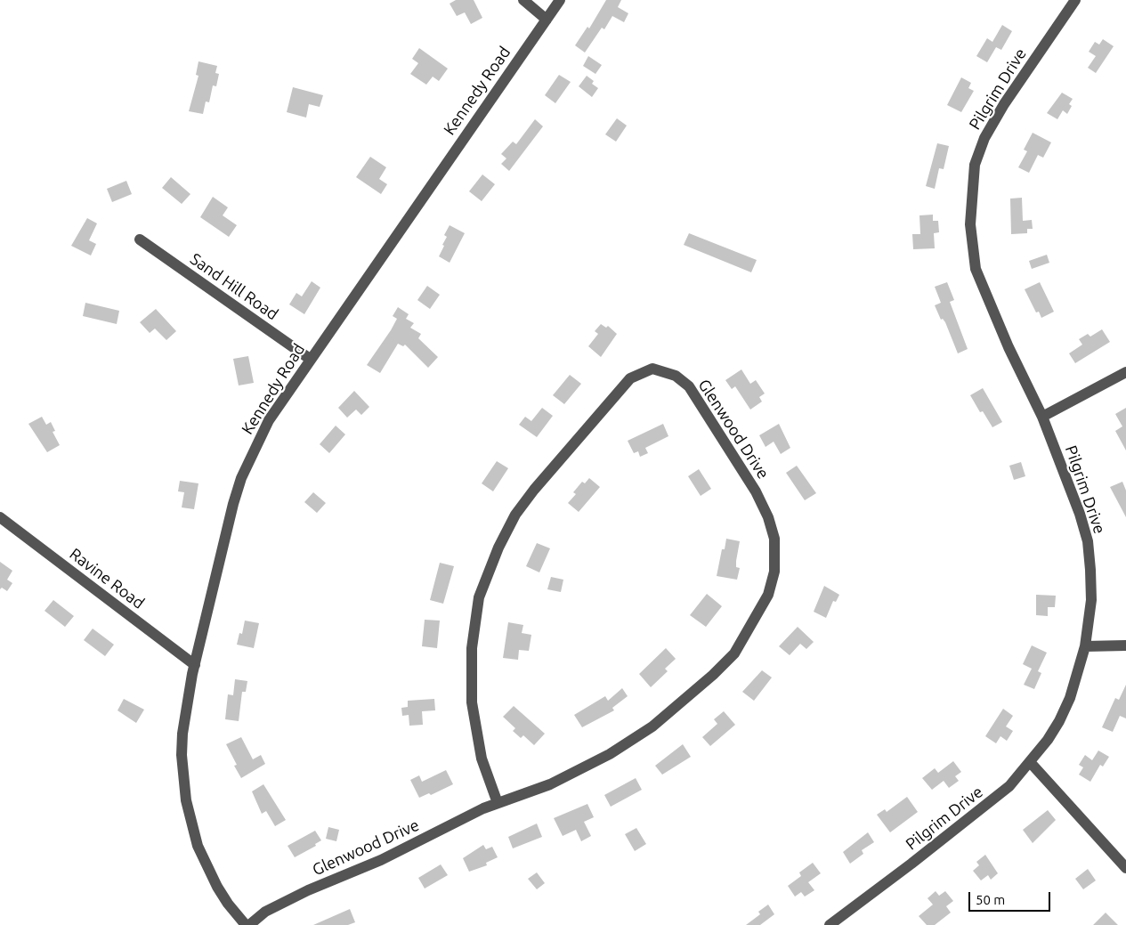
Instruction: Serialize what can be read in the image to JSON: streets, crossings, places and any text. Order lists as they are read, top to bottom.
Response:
{
  "streets": {
    "street": [
      "Pilgrim Drive",
      "Kennedy Road",
      "Sand Hill Road",
      "Glenwood Drive",
      "Ravine Road"
    ]
  },
  "crossings": [
    ["Kennedy Road", "Sand Hill Road"],
    ["Kennedy Road", "Glenwood Drive"],
    ["Kennedy Road", "Ravine Road"]
  ],
  "scale_bar": "50 m"
}
